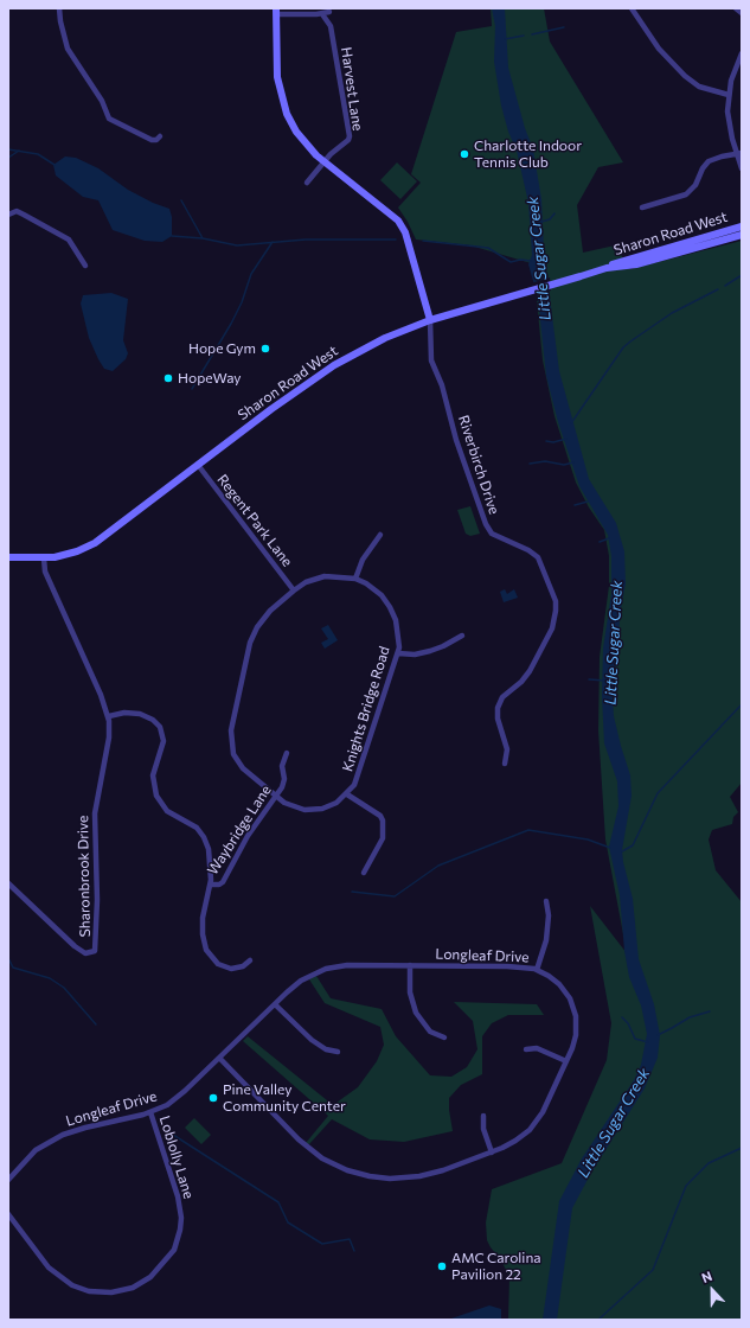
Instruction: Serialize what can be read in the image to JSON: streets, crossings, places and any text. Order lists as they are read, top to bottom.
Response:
{
  "streets": {
    "main road": ["Sharon Road West"],
    "street": [
      "Harvest Lane",
      "Riverbirch Drive",
      "Regent Park Lane",
      "Knights Bridge Road",
      "Waybridge Lane",
      "Sharonbrook Drive",
      "Longleaf Drive",
      "Loblolly Lane"
    ]
  },
  "crossings": [
    ["Sharon Road West", "Riverbirch Drive"],
    ["Sharon Road West", "Regent Park Lane"],
    ["Sharon Road West", "Sharonbrook Drive"],
    ["Regent Park Lane", "Knights Bridge Road"],
    ["Knights Bridge Road", "Waybridge Lane"],
    ["Longleaf Drive", "Loblolly Lane"]
  ],
  "water": ["Little Sugar Creek"],
  "places": [
    "Charlotte Indoor Tennis Club",
    "Hope Gym",
    "HopeWay",
    "Pine Valley Community Center",
    "AMC Carolina Pavilion 22"
  ],
  "north": "top"
}
